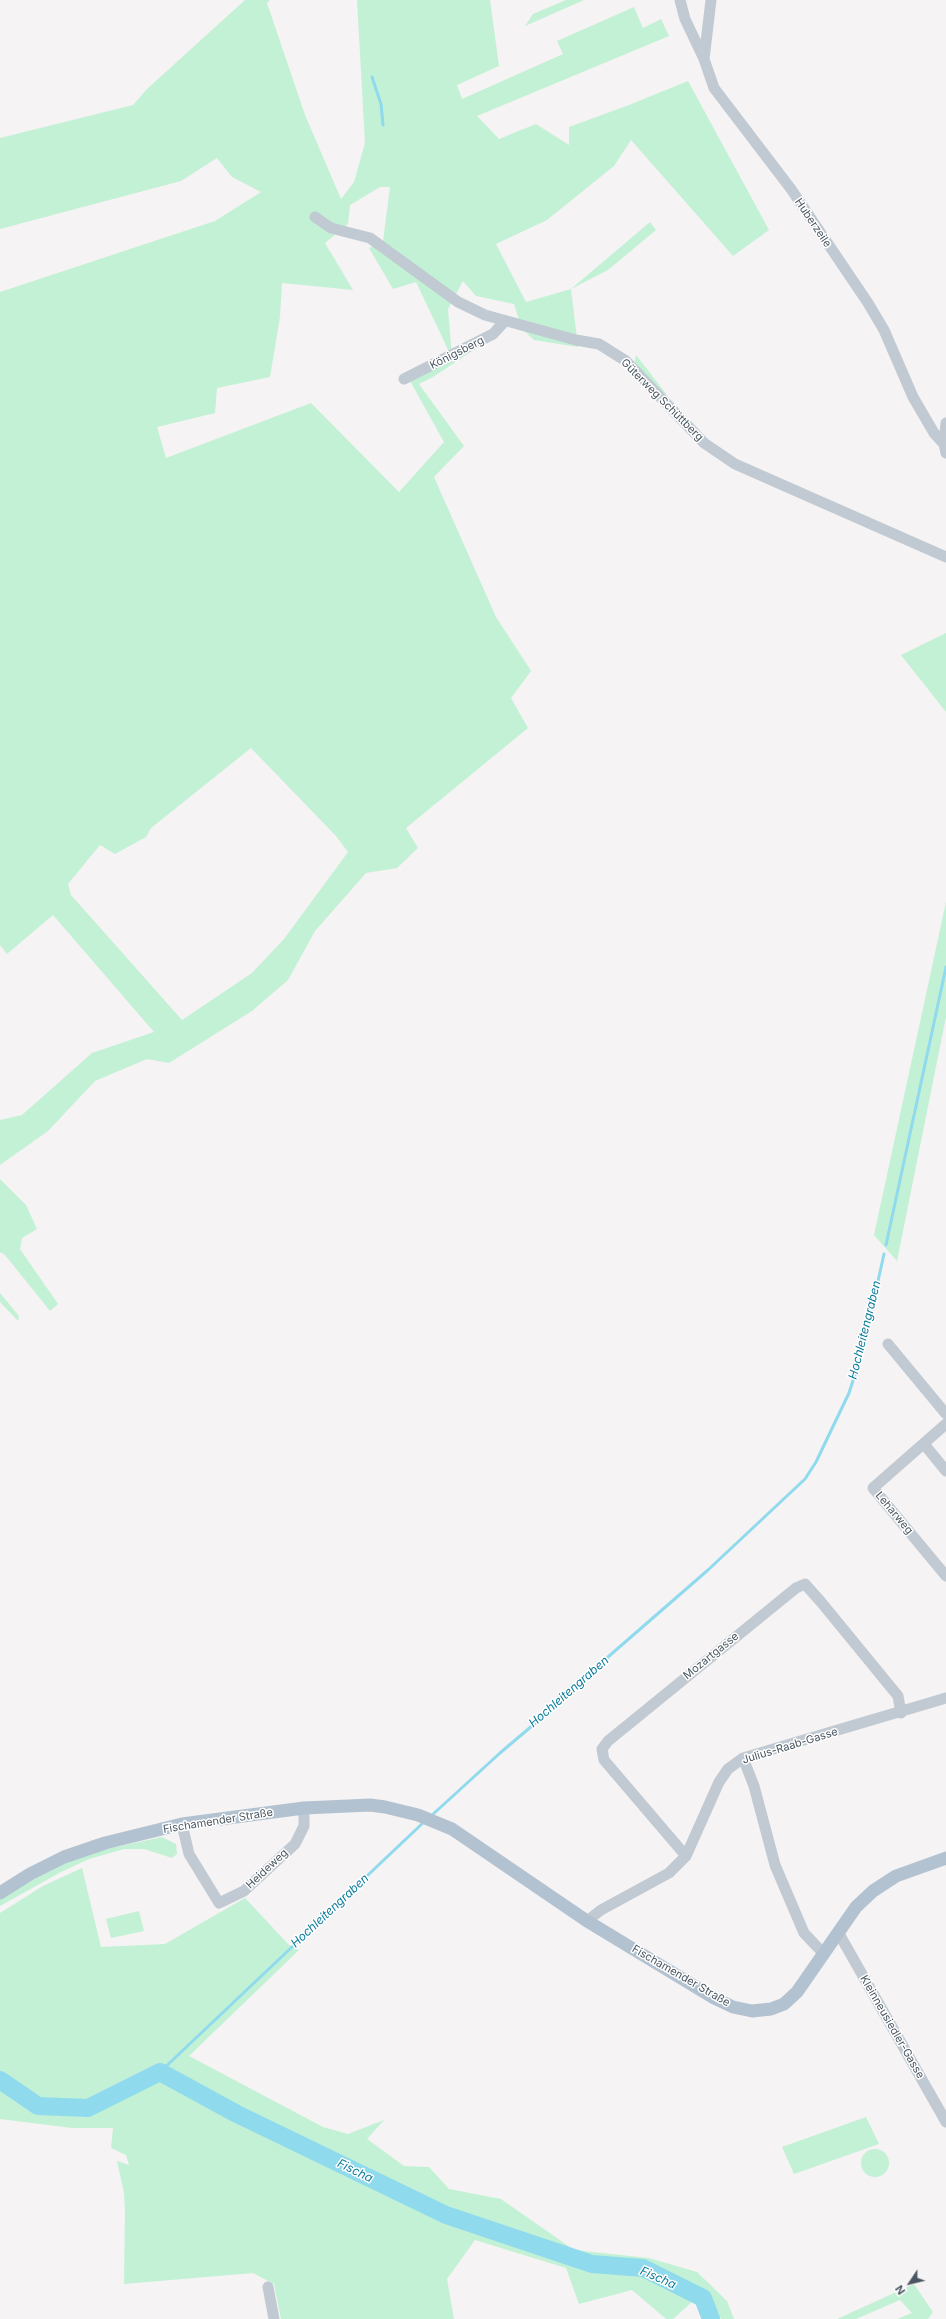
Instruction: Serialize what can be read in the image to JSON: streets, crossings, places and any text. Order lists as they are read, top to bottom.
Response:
{
  "streets": {
    "main road": ["Fischamender Straße"],
    "street": [
      "Huberzeile",
      "Königsberg",
      "Güterweg Schüttberg",
      "Leharweg",
      "Mozartgasse",
      "Julius-Raab-Gasse",
      "Heideweg",
      "Kleinneusiedler-Gasse"
    ]
  },
  "crossings": [
    ["Königsberg", "Güterweg Schüttberg"],
    ["Mozartgasse", "Julius-Raab-Gasse"],
    ["Julius-Raab-Gasse", "Fischamender Straße"],
    ["Fischamender Straße", "Heideweg"],
    ["Fischamender Straße", "Kleinneusiedler-Gasse"]
  ],
  "water": ["Hochleitengraben", "Fischa"],
  "north": "bottom left"
}
